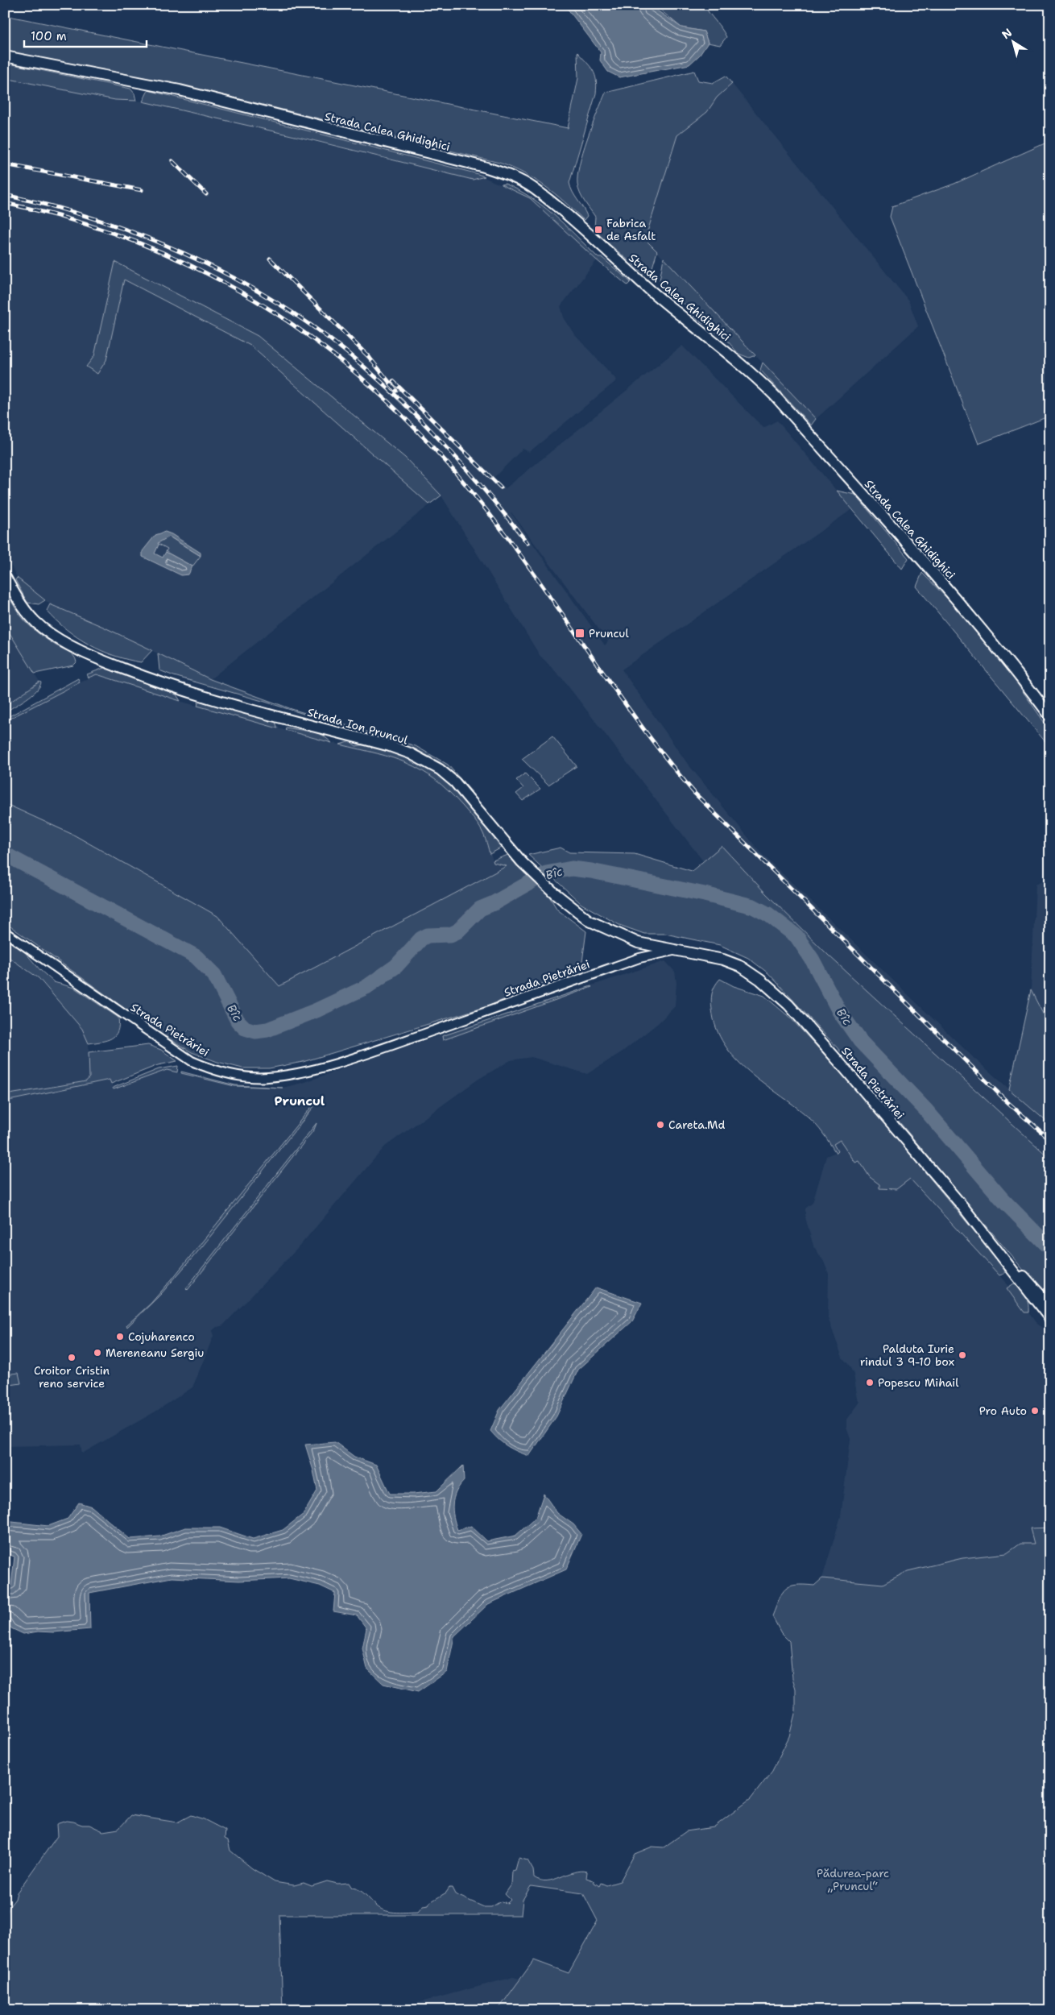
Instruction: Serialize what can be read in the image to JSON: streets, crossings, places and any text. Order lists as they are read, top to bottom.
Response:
{
  "streets": {
    "street": ["Strada Calea Ghidighici", "Strada Ion Pruncul", "Strada Pietrăriei"]
  },
  "crossings": [
    ["Strada Ion Pruncul", "Strada Pietrăriei"]
  ],
  "districts": ["Pruncul"],
  "water": ["Bîc"],
  "parks": ["Pădurea-parc „Pruncul“"],
  "places": {
    "transit": ["Fabrica de Asfalt", "Pruncul"],
    "other": [
      "Careta.Md",
      "Cojuharenco",
      "Mereneanu Sergiu",
      "Palduta Iurie rindul 3 9-10 box",
      "Croitor Cristin reno service",
      "Popescu Mihail",
      "Pro Auto"
    ]
  },
  "scale_bar": "100 m",
  "north": "top left"
}
